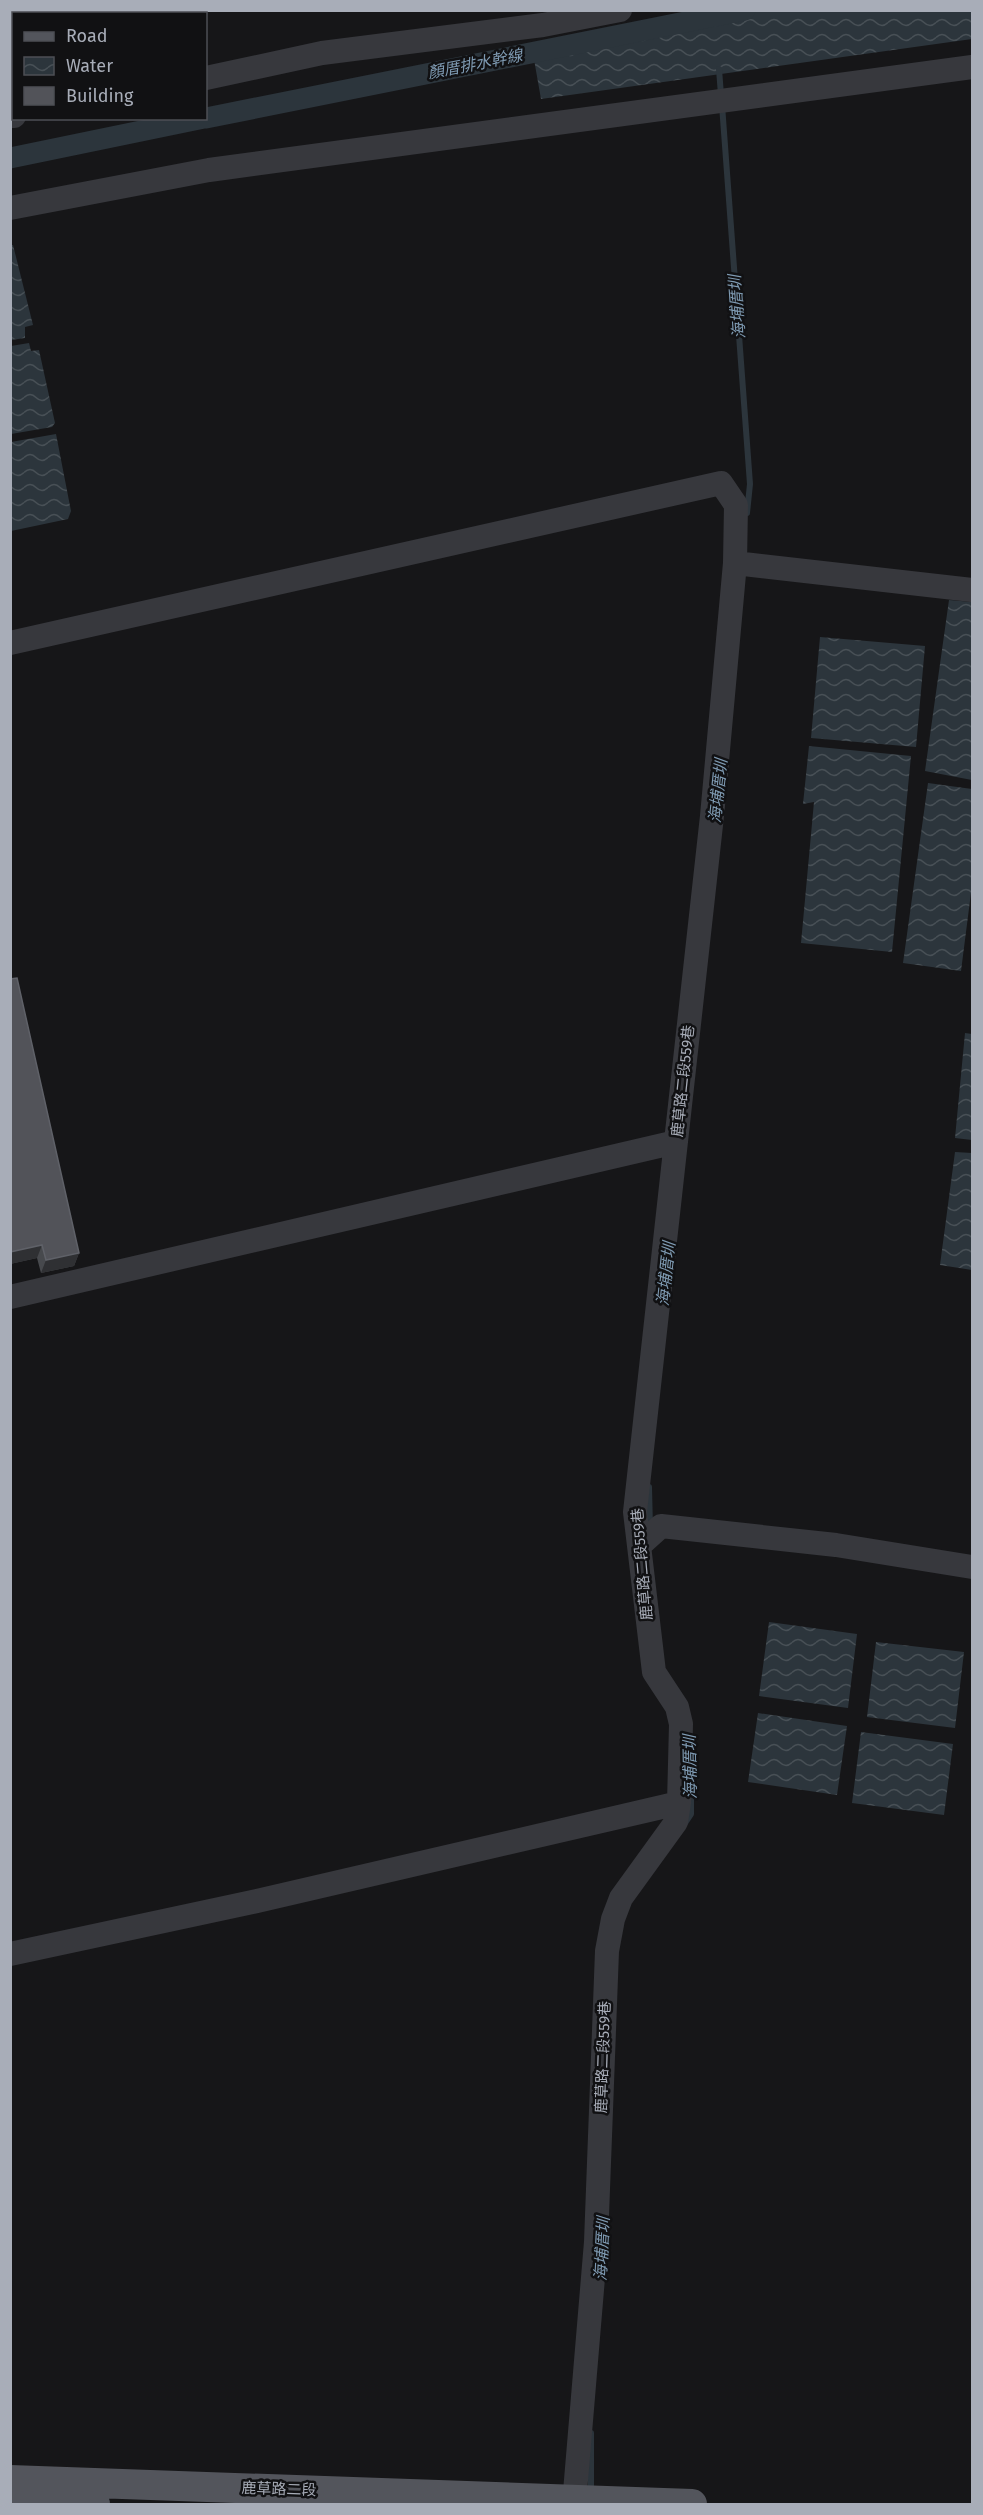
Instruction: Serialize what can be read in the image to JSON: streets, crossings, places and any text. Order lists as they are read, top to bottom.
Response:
{
  "streets": {
    "main road": ["鹿草路二段"],
    "street": ["鹿草路二段559巷"]
  },
  "crossings": [
    ["鹿草路二段559巷", "鹿草路二段"]
  ],
  "water": ["顏厝排水幹線", "海埔厝圳"],
  "legend": ["Road", "Water", "Building"]
}
